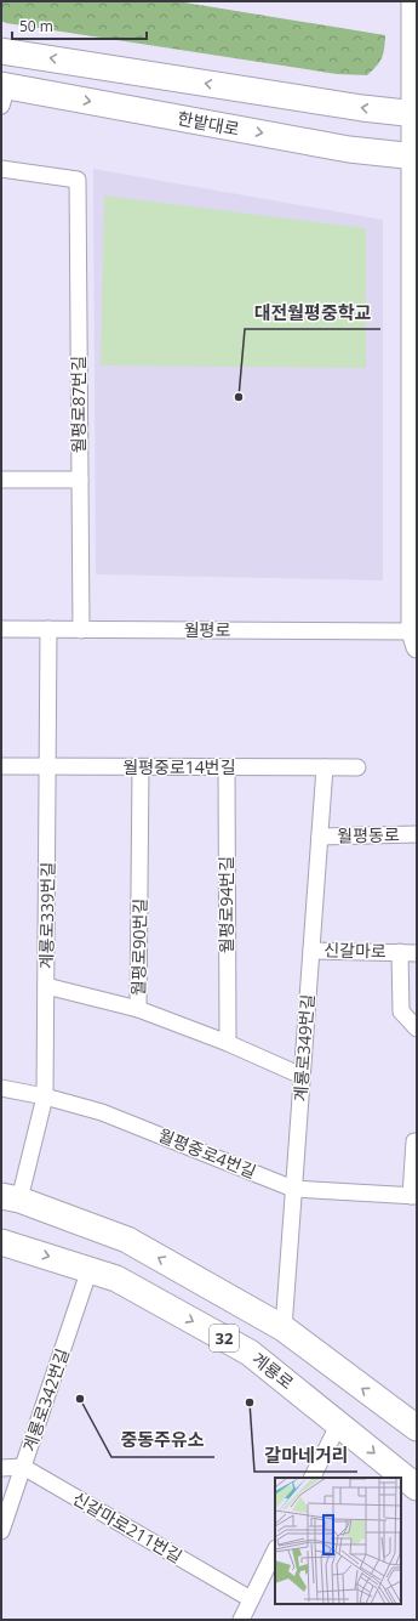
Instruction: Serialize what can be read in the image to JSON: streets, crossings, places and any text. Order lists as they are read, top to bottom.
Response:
{
  "streets": {
    "main road": ["한밭대로", "32", "계룡로"],
    "street": [
      "월평로87번길",
      "월평로",
      "월평중로14번길",
      "월평동로",
      "월평로94번길",
      "계룡로339번길",
      "월평로90번길",
      "신갈마로",
      "계룡로349번길",
      "월평중로4번길",
      "계룡로342번길",
      "신갈마로211번길"
    ]
  },
  "crossings": [
    ["월평로87번길", "월평로"],
    ["월평로", "계룡로339번길"],
    ["월평중로14번길", "월평로94번길"],
    ["월평중로14번길", "계룡로339번길"],
    ["월평중로14번길", "월평로90번길"],
    ["월평중로14번길", "계룡로349번길"],
    ["월평동로", "계룡로349번길"],
    ["월평로94번길", "월평로90번길"],
    ["계룡로339번길", "월평중로4번길"],
    ["계룡로339번길", "32"],
    ["월평로90번길", "계룡로349번길"],
    ["신갈마로", "계룡로349번길"],
    ["계룡로349번길", "월평중로4번길"],
    ["계룡로349번길", "32"],
    ["계룡로", "계룡로342번길"],
    ["계룡로342번길", "신갈마로211번길"]
  ],
  "places": ["대전월평중학교", "중동주유소", "갈마네거리"],
  "scale_bar": "50 m"
}
